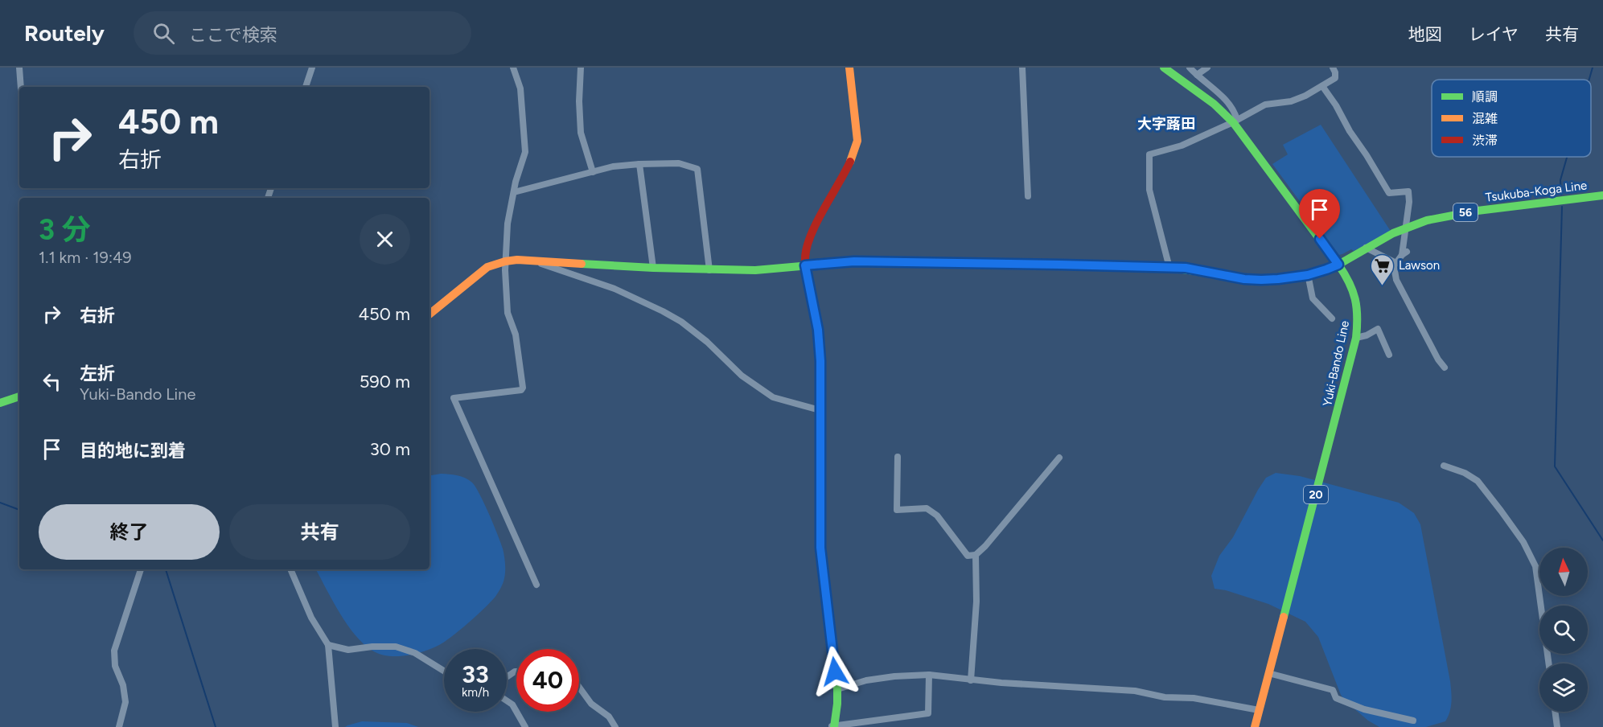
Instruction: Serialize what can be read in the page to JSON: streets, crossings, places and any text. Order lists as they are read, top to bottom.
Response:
{
  "streets": {
    "street": [
      "Tsukuba-Koga Line",
      "56",
      "Yuki-Bando Line",
      "20"
    ]
  },
  "crossings": [
    ["Tsukuba-Koga Line", "Yuki-Bando Line"]
  ],
  "districts": ["大字蕗田"],
  "places": {
    "supermarket": ["Lawson"]
  },
  "legend": ["順調", "混雑", "渋滞"],
  "north": "top",
  "page": {
    "header": "Routely",
    "search": "ここで検索",
    "nav": ["地図", "レイヤ", "共有"],
    "turn": ["450 m", "右折"],
    "heading": ["3 分", "1.1 km · 19:49"],
    "list": [
      {
        "name": "右折",
        "value": "450 m"
      },
      {
        "name": "左折",
        "note": "Yuki-Bando Line",
        "value": "590 m"
      },
      {
        "name": "目的地に到着",
        "value": "30 m"
      }
    ],
    "buttons": ["終了", "共有"],
    "speed": "33 km/h",
    "limit": "40"
  }
}
